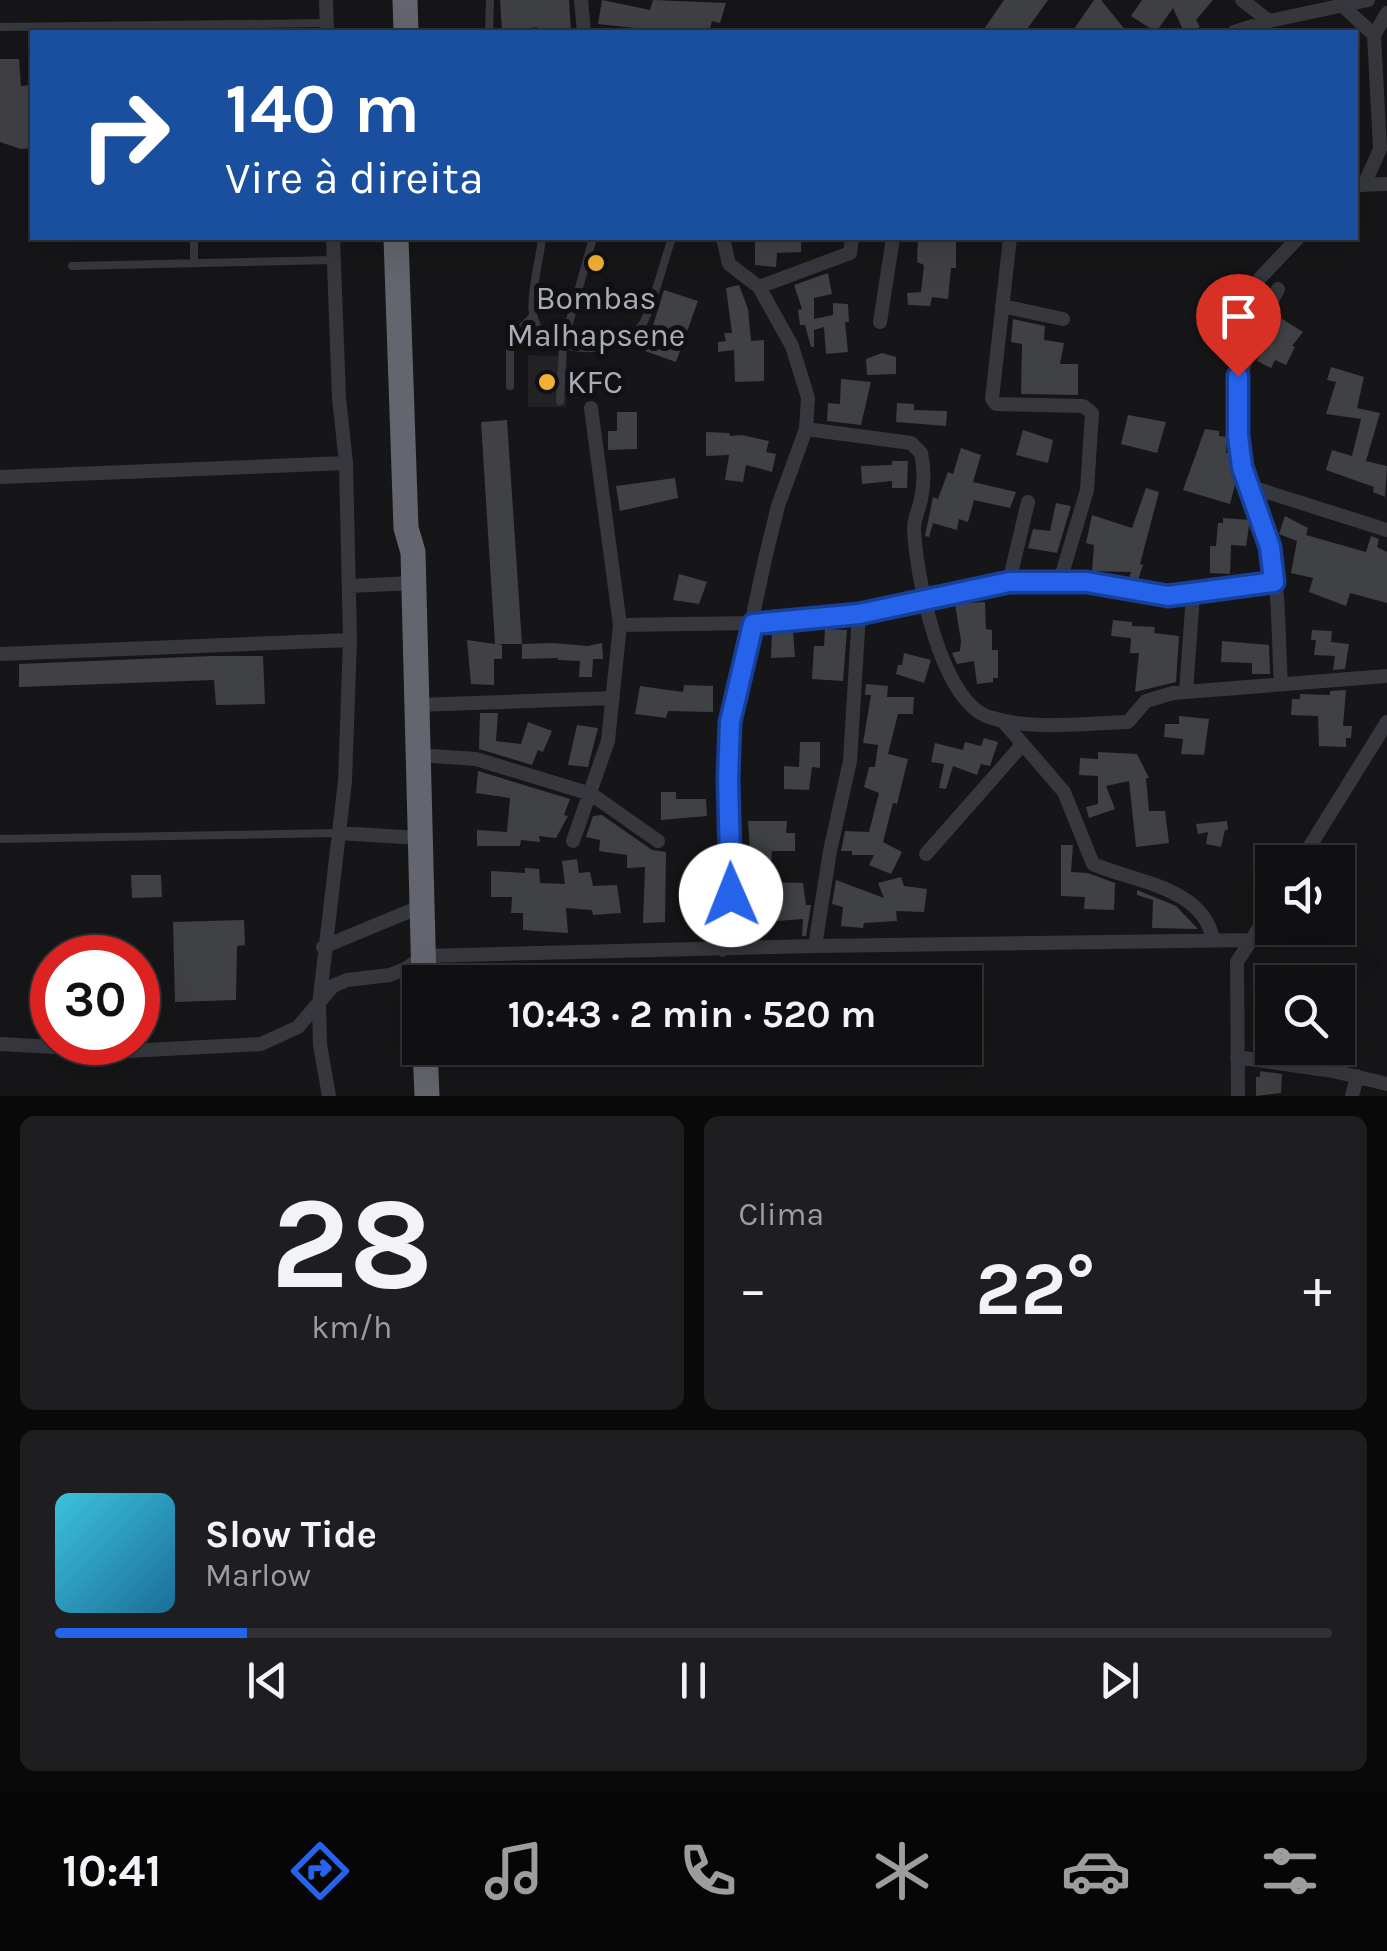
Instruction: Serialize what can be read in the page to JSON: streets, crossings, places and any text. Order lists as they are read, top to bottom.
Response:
{
  "places": ["Bombas Malhapsene", "KFC"],
  "page": {
    "turn": ["140 m", "Vire à direita"],
    "limit": "30",
    "trip": "10:43 · 2 min · 520 m",
    "tile": [
      ["28", "km/h"],
      "Clima"
    ],
    "heat": ["−", "22°", "+"],
    "song": ["Slow Tide", "Marlow"],
    "tabs": "10:41"
  }
}
